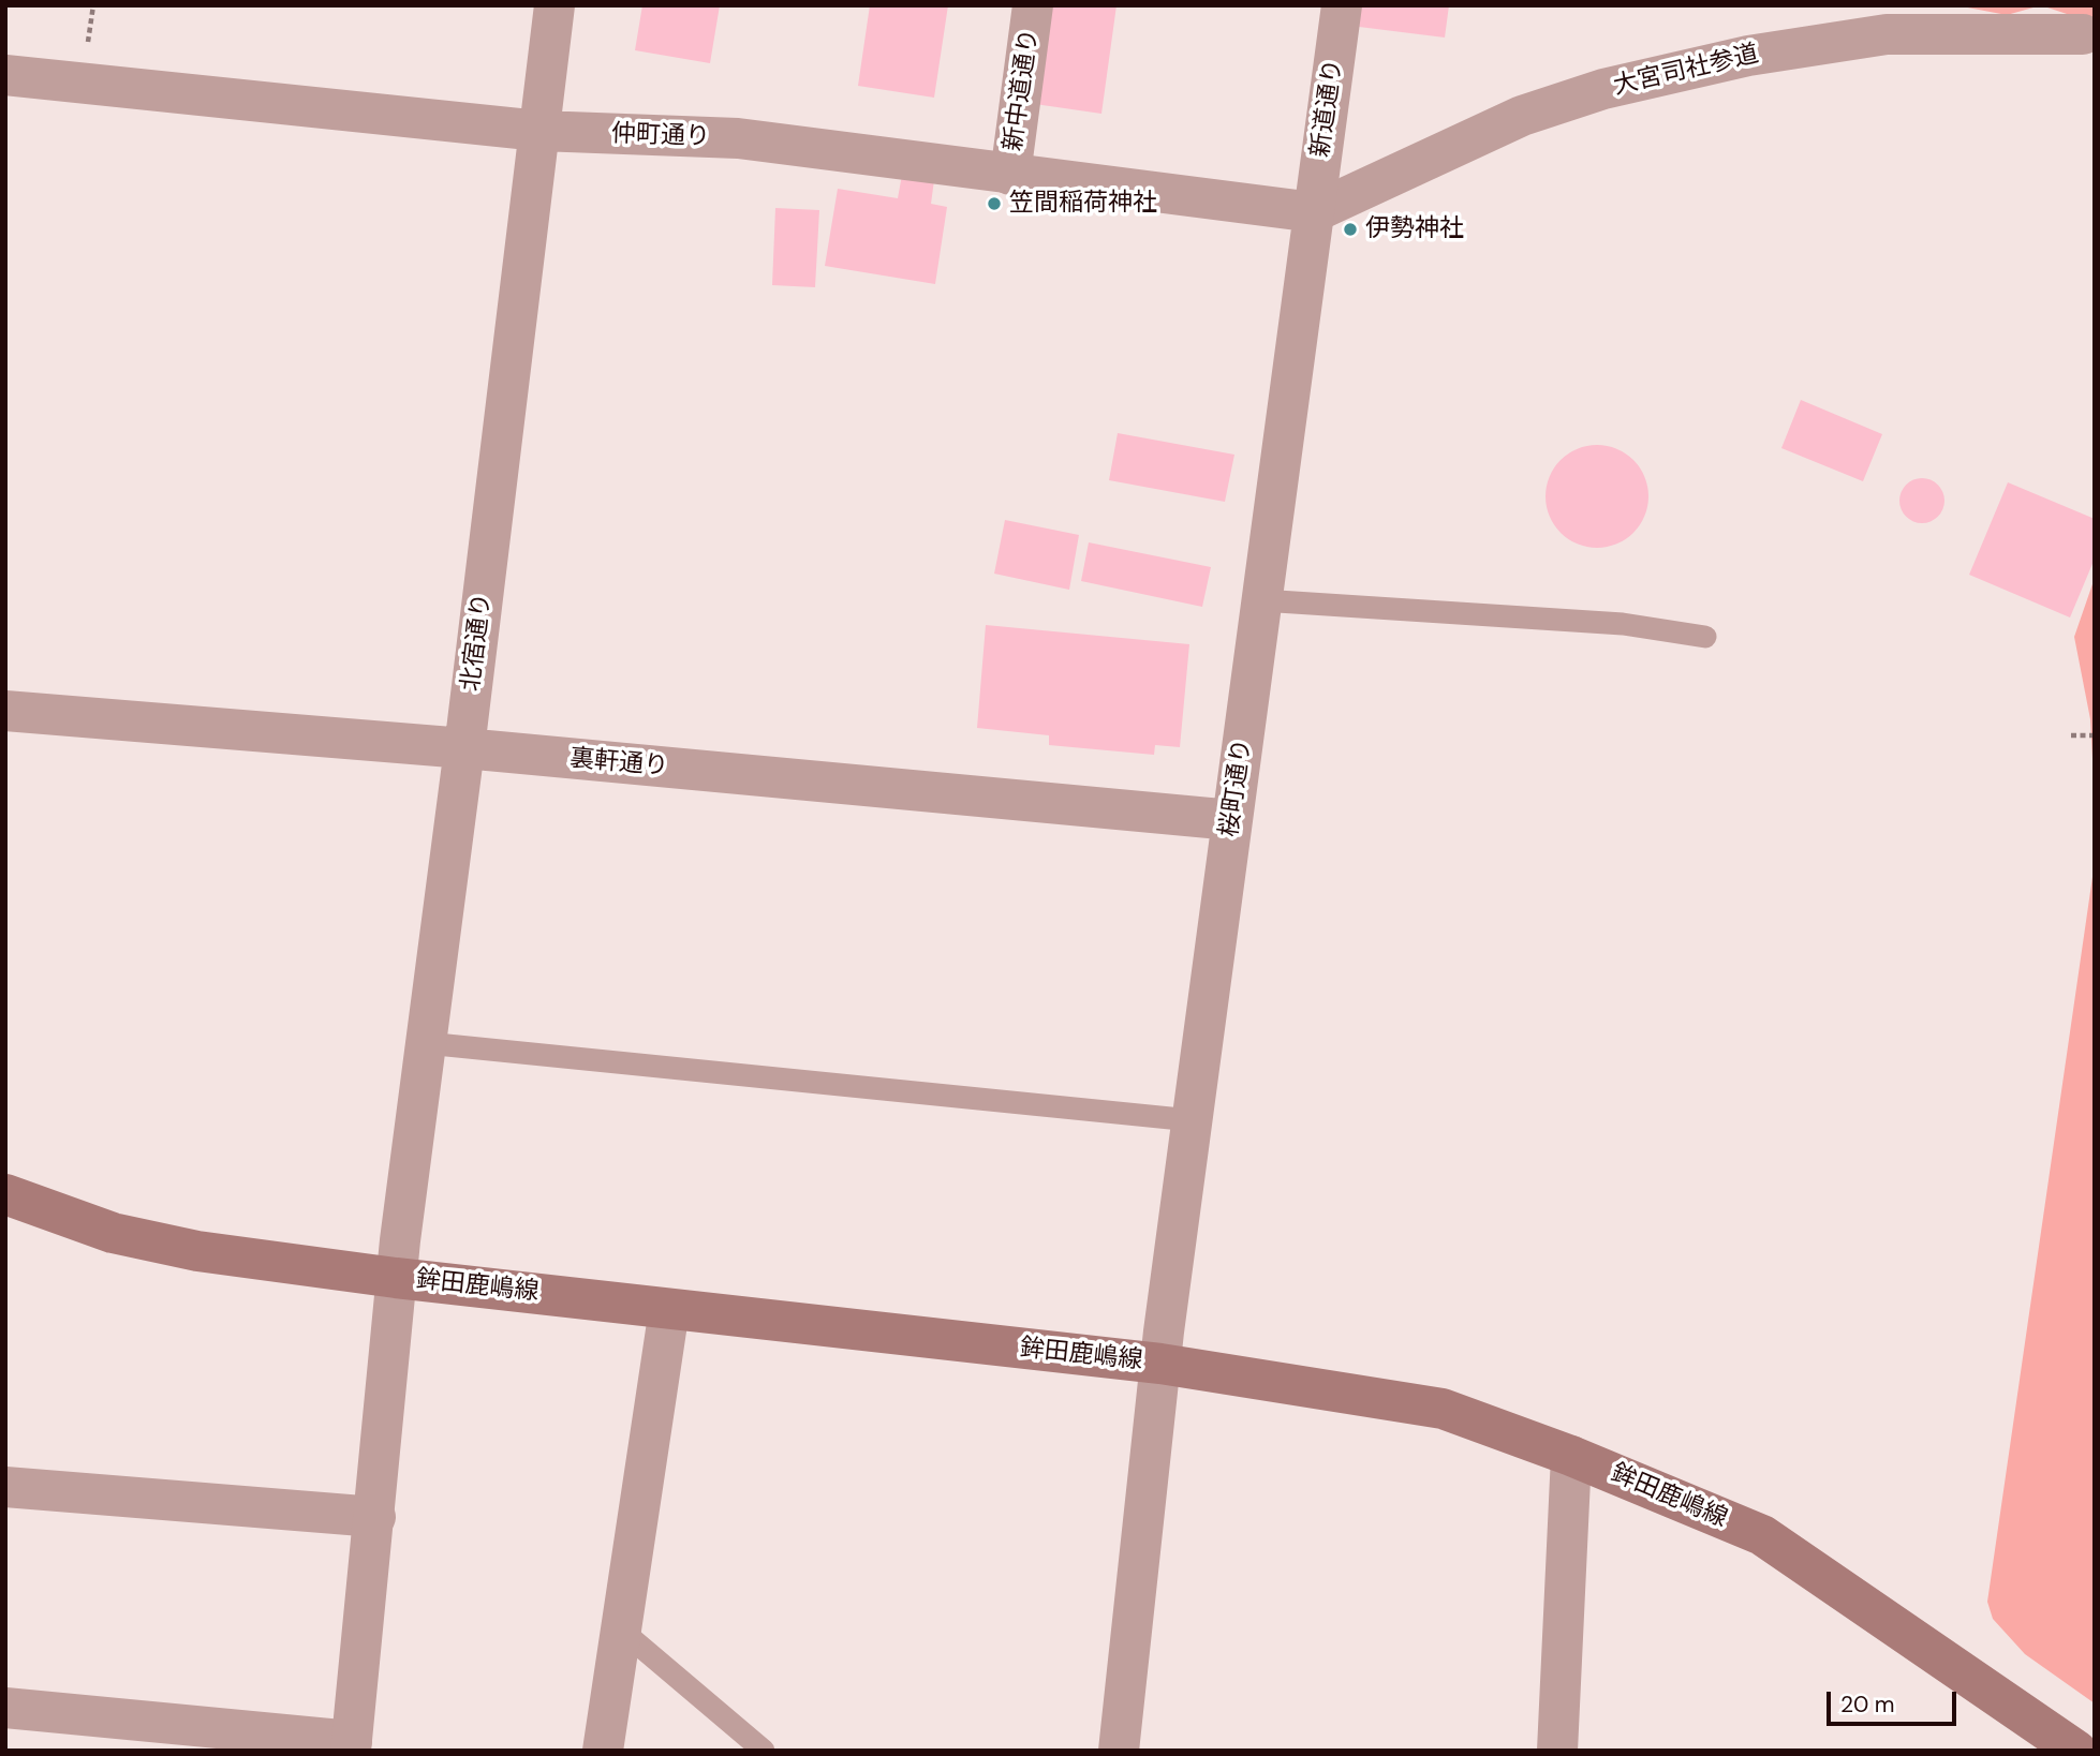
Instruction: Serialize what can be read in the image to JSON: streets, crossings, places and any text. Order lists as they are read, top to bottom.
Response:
{
  "streets": {
    "main road": ["鉾田鹿嶋線"],
    "street": [
      "大宮司社参道",
      "新中道通り",
      "新道通り",
      "仲町通り",
      "北宿通り",
      "裏軒通り",
      "桜町通り"
    ]
  },
  "crossings": [
    ["大宮司社参道", "新道通り"],
    ["大宮司社参道", "仲町通り"],
    ["大宮司社参道", "桜町通り"],
    ["新中道通り", "仲町通り"],
    ["新道通り", "仲町通り"],
    ["新道通り", "桜町通り"],
    ["仲町通り", "北宿通り"],
    ["仲町通り", "桜町通り"],
    ["北宿通り", "裏軒通り"],
    ["北宿通り", "鉾田鹿嶋線"],
    ["裏軒通り", "桜町通り"],
    ["桜町通り", "鉾田鹿嶋線"]
  ],
  "places": ["笠間稲荷神社", "伊勢神社"],
  "scale_bar": "20 m"
}
